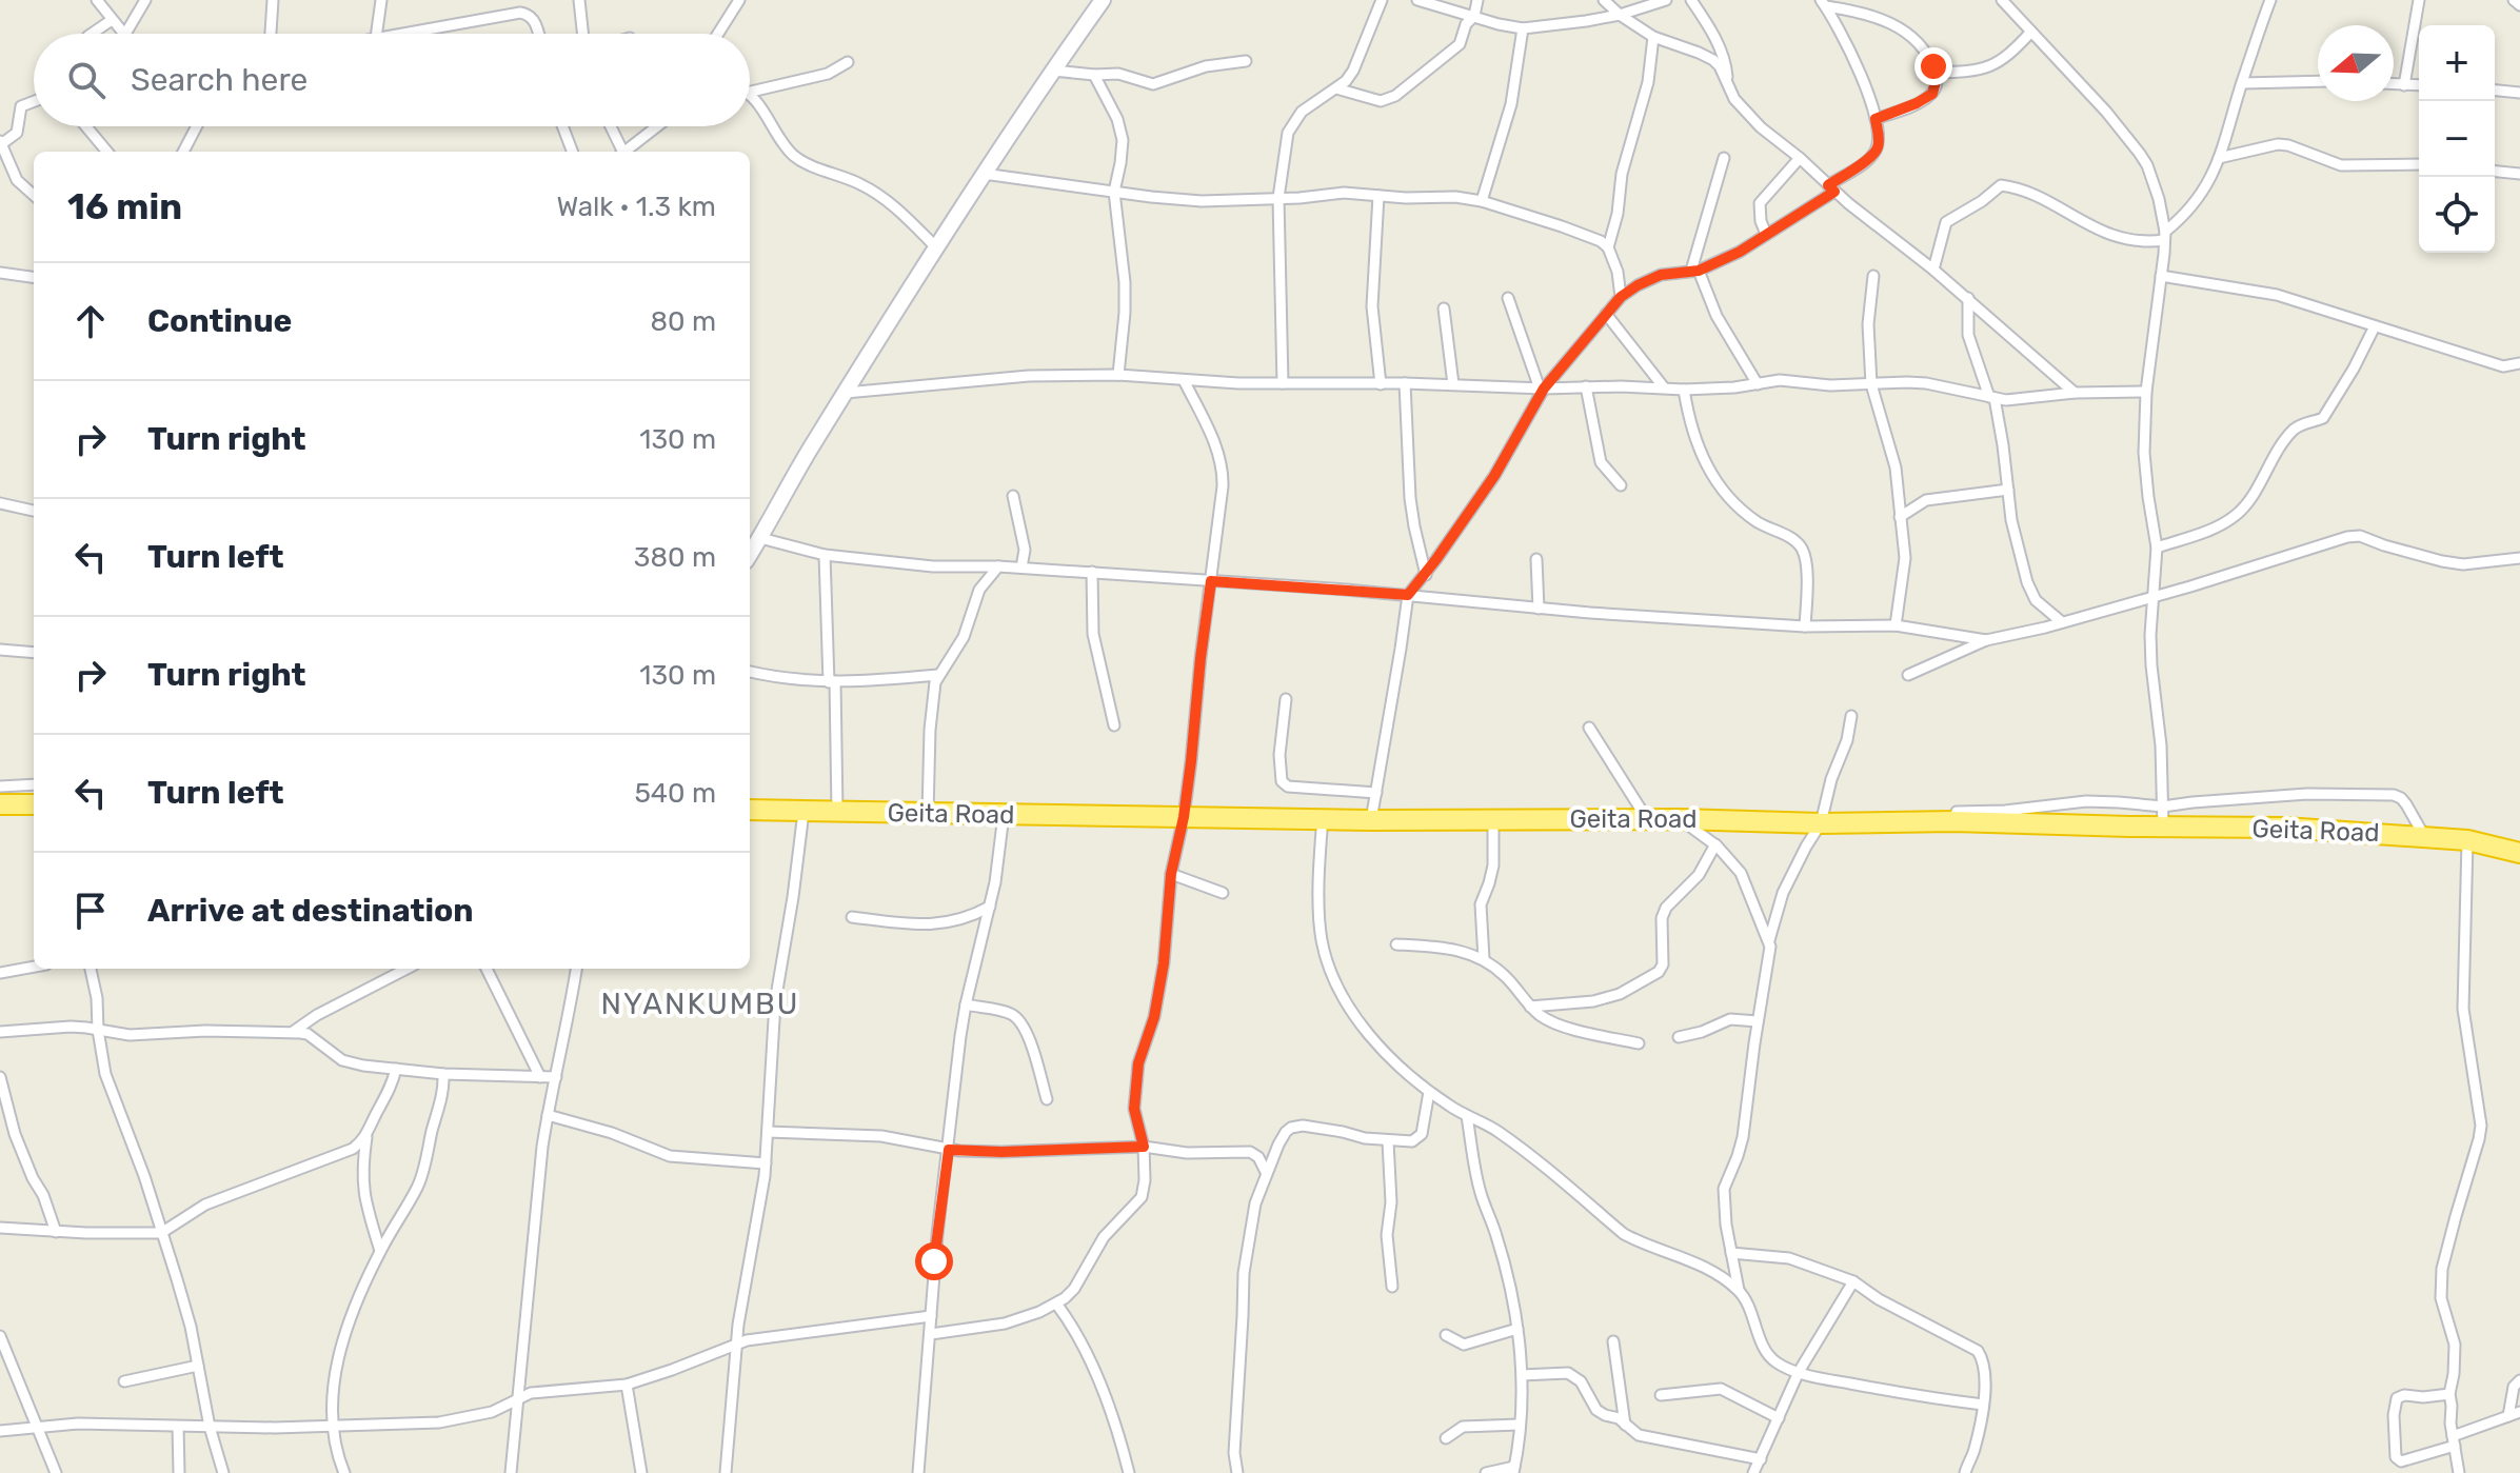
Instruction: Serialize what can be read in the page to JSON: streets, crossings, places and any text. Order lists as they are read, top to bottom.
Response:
{
  "streets": {
    "highway": ["Geita Road"]
  },
  "districts": ["NYANKUMBU"],
  "north": "left",
  "page": {
    "map_buttons": ["+", "−"],
    "search": "Search here",
    "heading": ["16 min", "Walk · 1.3 km"],
    "list": [
      ["Continue", "80 m"],
      ["Turn right", "130 m"],
      ["Turn left", "380 m"],
      ["Turn right", "130 m"],
      ["Turn left", "540 m"],
      "Arrive at destination"
    ]
  }
}
